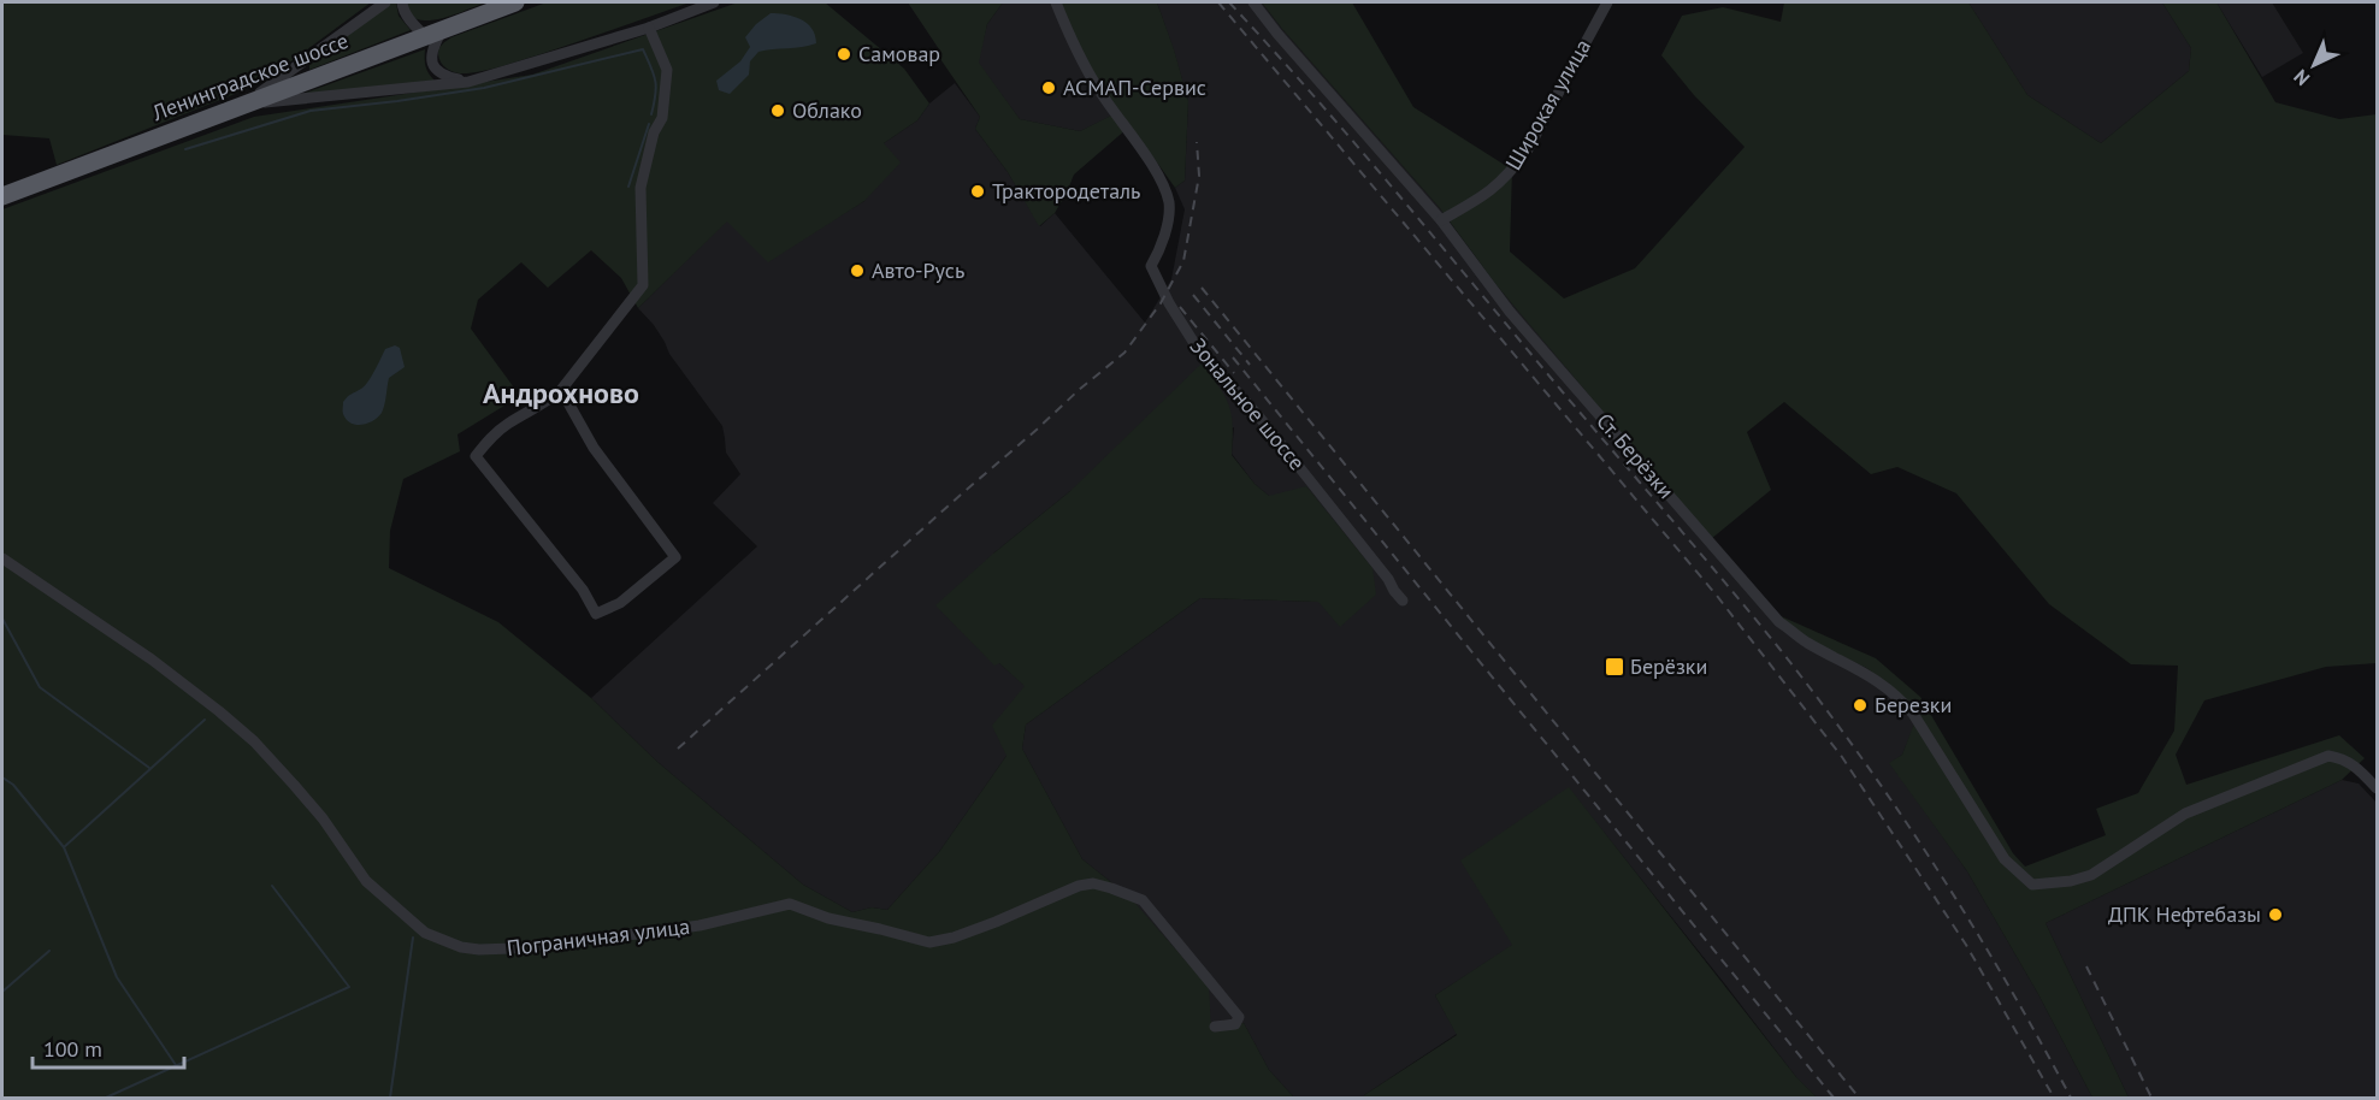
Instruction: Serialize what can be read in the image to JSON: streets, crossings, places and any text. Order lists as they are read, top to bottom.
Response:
{
  "streets": {
    "highway": ["Ленинградское шоссе"],
    "street": [
      "Широкая улица",
      "Зональное шоссе",
      "Ст. Берёзки",
      "Пограничная улица"
    ]
  },
  "crossings": [
    ["Широкая улица", "Ст. Берёзки"]
  ],
  "districts": ["Андрохново"],
  "places": {
    "other": [
      "Самовар",
      "АСМАП-Сервис",
      "Облако",
      "Трактородеталь",
      "Авто-Русь",
      "Березки",
      "ДПК Нефтебазы"
    ],
    "transit": ["Берёзки"]
  },
  "scale_bar": "100 m",
  "north": "bottom left"
}
